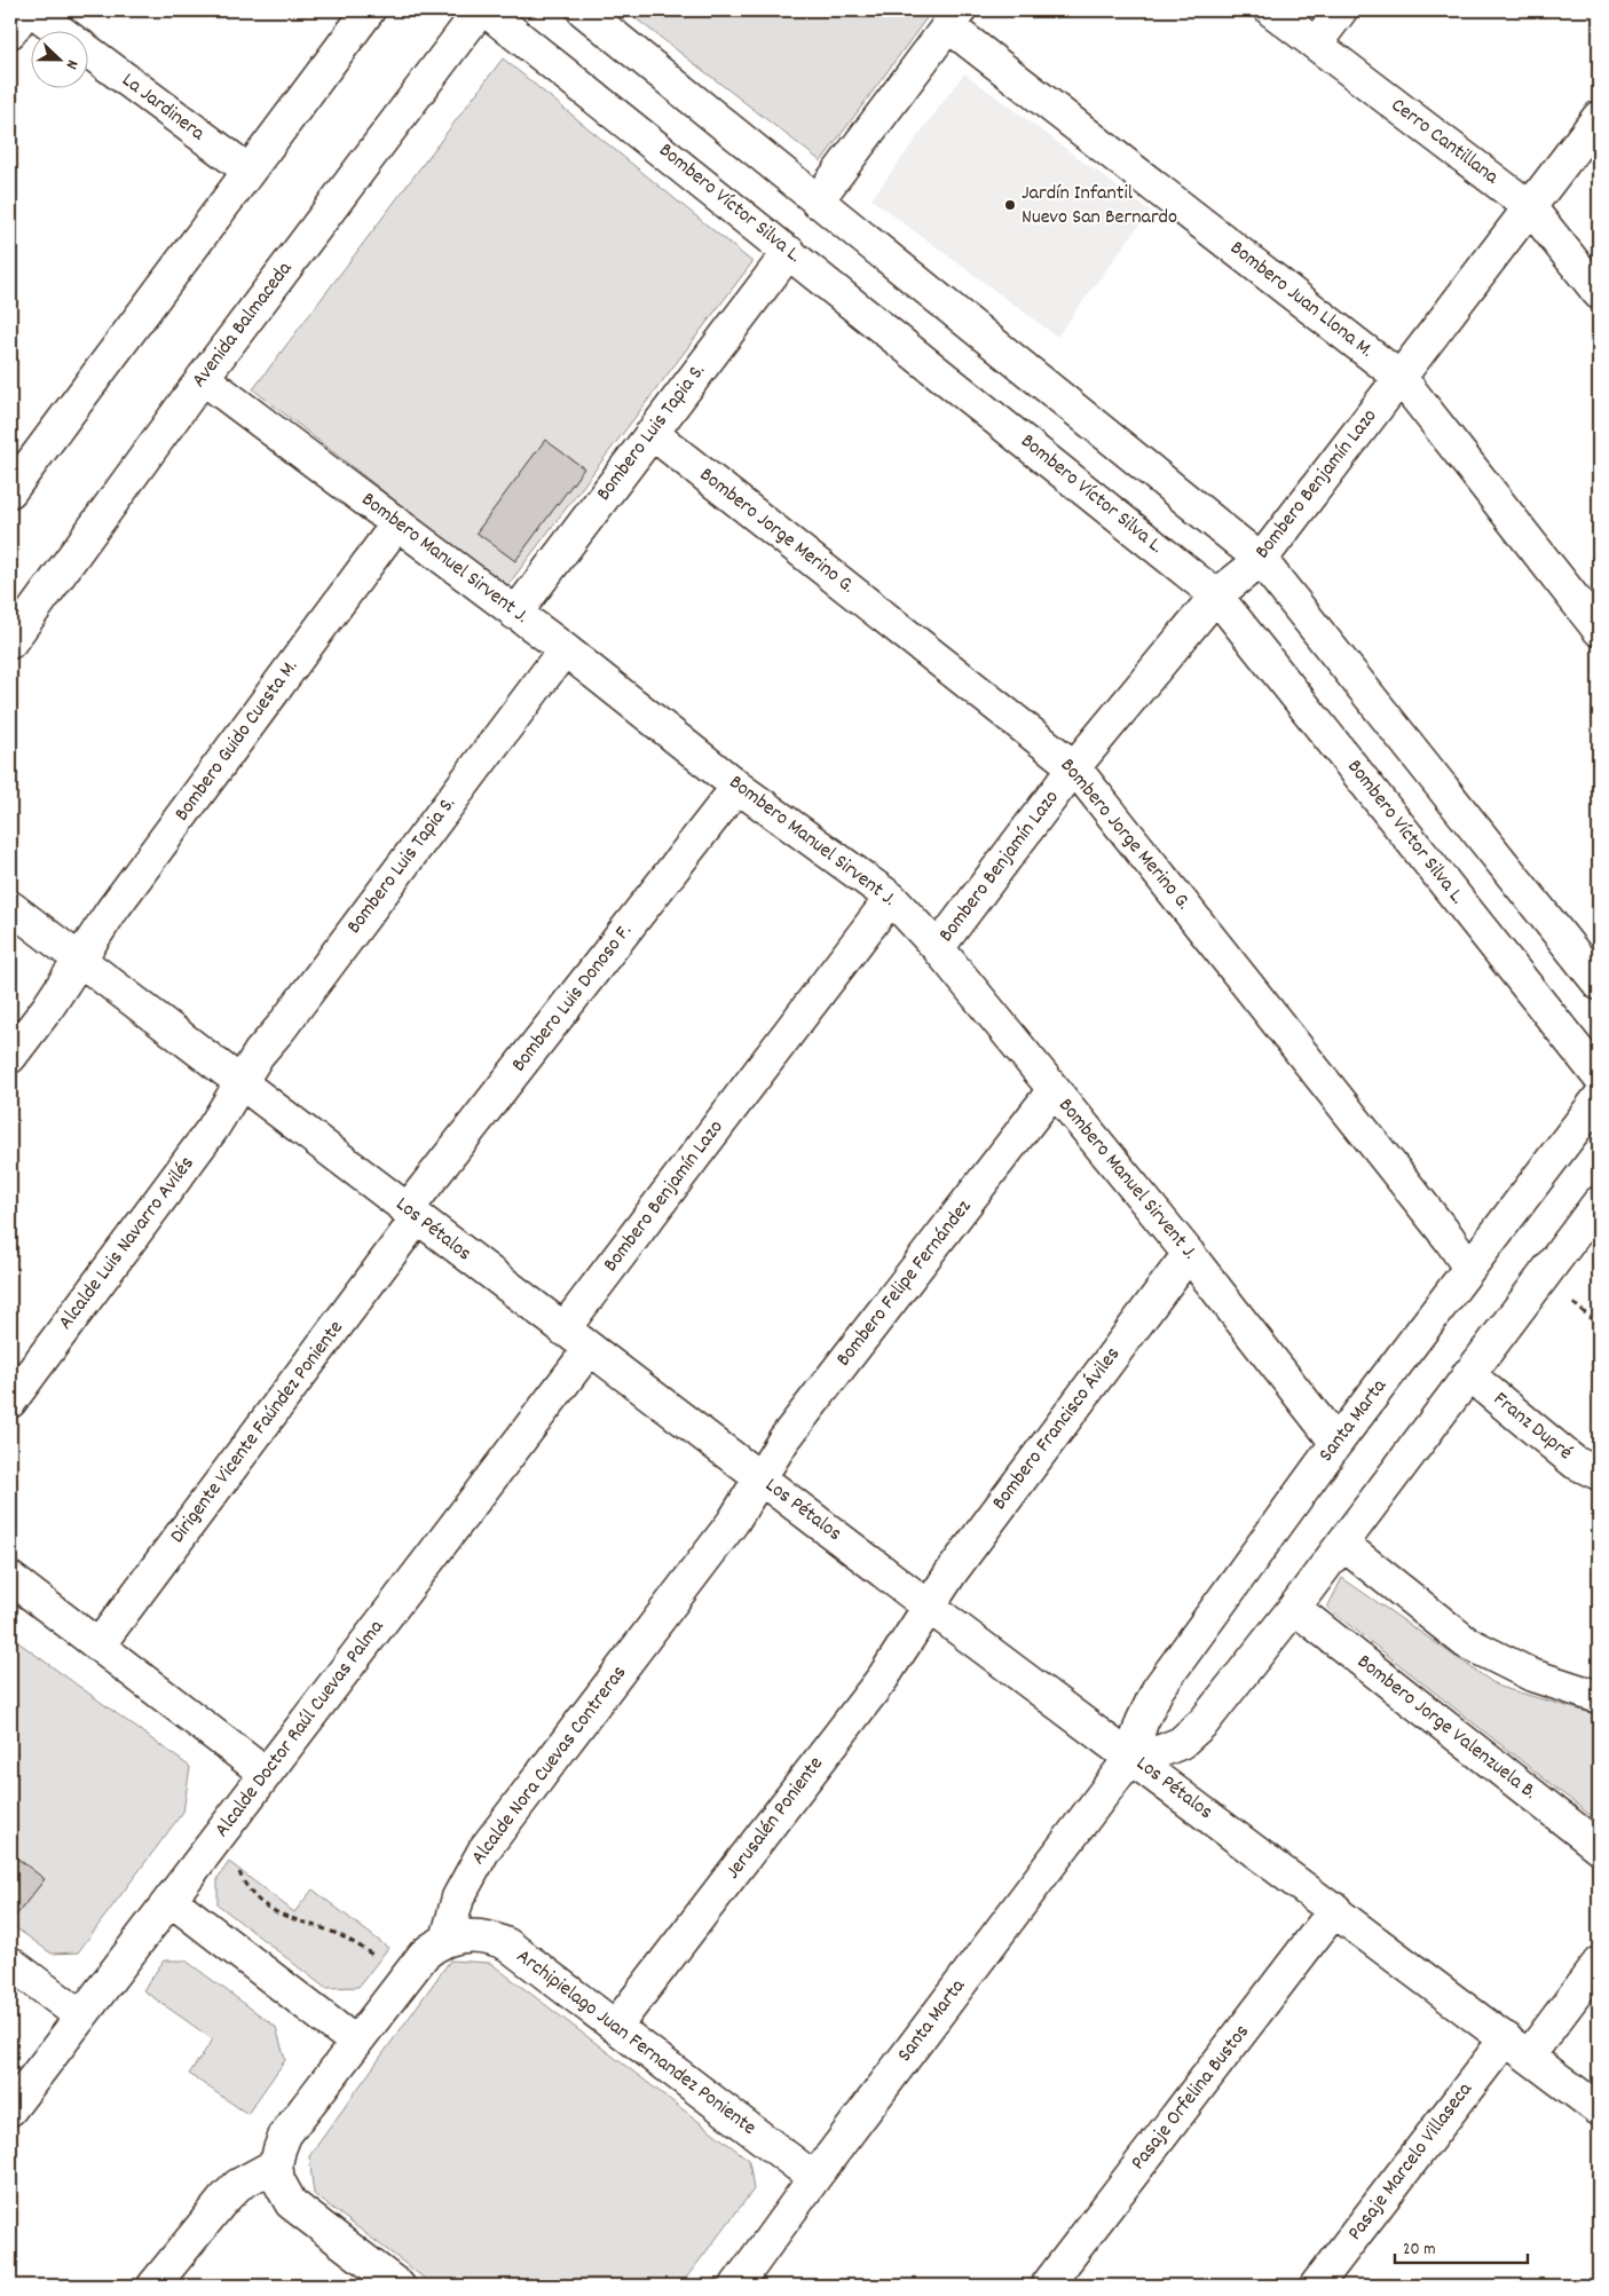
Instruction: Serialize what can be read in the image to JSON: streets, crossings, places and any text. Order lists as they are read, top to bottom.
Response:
{
  "streets": {
    "street": [
      "La Jardinera",
      "Cerro Cantillana",
      "Bombero Víctor Silva L.",
      "Bombero Juan Llona M.",
      "Avenida Balmaceda",
      "Bombero Luis Tapia S.",
      "Bombero Benjamín Lazo",
      "Bombero Jorge Merino G.",
      "Bombero Manuel Sirvent J.",
      "Bombero Guido Cuesta M.",
      "Bombero Luis Donoso F.",
      "Los Pétalos",
      "Alcalde Luis Navarro Avilés",
      "Bombero Felipe Fernández",
      "Santa Marta",
      "Franz Dupré",
      "Bombero Francisco Áviles",
      "Dirigente Vicente Faúndez Poniente",
      "Bombero Jorge Valenzuela B.",
      "Alcalde Doctor Raúl Cuevas Palma",
      "Alcalde Nora Cuevas Contreras",
      "Jerusalén Poniente",
      "Archipielago Juan Fernandez Poniente",
      "Pasaje Orfelina Bustos",
      "Pasaje Marcelo Villaseca"
    ]
  },
  "crossings": [
    ["Cerro Cantillana", "Bombero Benjamín Lazo"],
    ["Bombero Víctor Silva L.", "Bombero Luis Tapia S."],
    ["Bombero Víctor Silva L.", "Bombero Benjamín Lazo"],
    ["Bombero Juan Llona M.", "Bombero Benjamín Lazo"],
    ["Avenida Balmaceda", "Bombero Manuel Sirvent J."],
    ["Bombero Luis Tapia S.", "Bombero Jorge Merino G."],
    ["Bombero Luis Tapia S.", "Bombero Manuel Sirvent J."],
    ["Bombero Luis Tapia S.", "Los Pétalos"],
    ["Bombero Luis Tapia S.", "Alcalde Luis Navarro Avilés"],
    ["Bombero Benjamín Lazo", "Bombero Jorge Merino G."],
    ["Bombero Benjamín Lazo", "Bombero Manuel Sirvent J."],
    ["Bombero Benjamín Lazo", "Los Pétalos"],
    ["Bombero Jorge Merino G.", "Santa Marta"],
    ["Bombero Manuel Sirvent J.", "Bombero Guido Cuesta M."],
    ["Bombero Manuel Sirvent J.", "Bombero Luis Donoso F."],
    ["Bombero Manuel Sirvent J.", "Bombero Felipe Fernández"],
    ["Bombero Manuel Sirvent J.", "Santa Marta"],
    ["Bombero Manuel Sirvent J.", "Bombero Francisco Áviles"],
    ["Bombero Guido Cuesta M.", "Los Pétalos"],
    ["Bombero Luis Donoso F.", "Los Pétalos"],
    ["Bombero Luis Donoso F.", "Dirigente Vicente Faúndez Poniente"],
    ["Los Pétalos", "Alcalde Luis Navarro Avilés"],
    ["Los Pétalos", "Bombero Felipe Fernández"],
    ["Los Pétalos", "Santa Marta"],
    ["Los Pétalos", "Bombero Francisco Áviles"],
    ["Los Pétalos", "Dirigente Vicente Faúndez Poniente"],
    ["Los Pétalos", "Alcalde Doctor Raúl Cuevas Palma"],
    ["Los Pétalos", "Alcalde Nora Cuevas Contreras"],
    ["Los Pétalos", "Jerusalén Poniente"],
    ["Los Pétalos", "Pasaje Orfelina Bustos"],
    ["Los Pétalos", "Pasaje Marcelo Villaseca"],
    ["Bombero Felipe Fernández", "Alcalde Nora Cuevas Contreras"],
    ["Santa Marta", "Archipielago Juan Fernandez Poniente"],
    ["Bombero Francisco Áviles", "Jerusalén Poniente"],
    ["Alcalde Nora Cuevas Contreras", "Archipielago Juan Fernandez Poniente"],
    ["Jerusalén Poniente", "Archipielago Juan Fernandez Poniente"]
  ],
  "places": ["Jardín Infantil Nuevo San Bernardo"],
  "scale_bar": "20 m",
  "north": "right"
}
